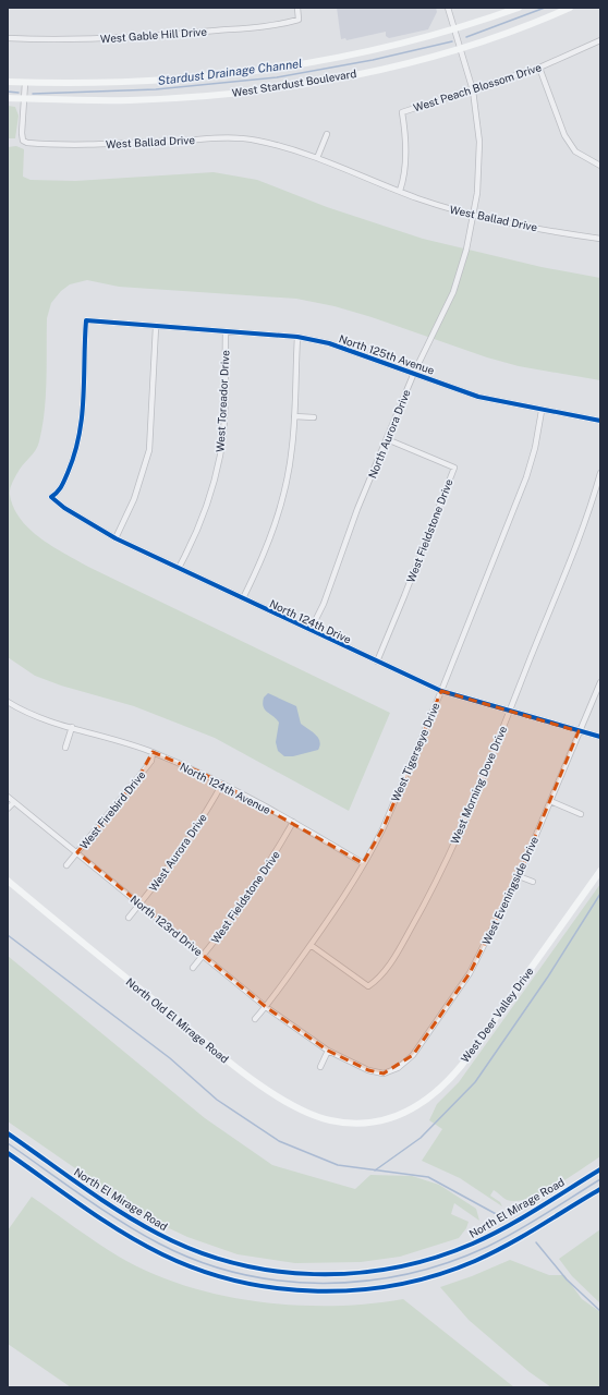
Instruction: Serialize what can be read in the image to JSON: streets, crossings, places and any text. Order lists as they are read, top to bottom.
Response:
{
  "streets": {
    "street": [
      "West Gable Hill Drive",
      "West Stardust Boulevard",
      "West Peach Blossom Drive",
      "West Ballad Drive",
      "North 125th Avenue",
      "West Toreador Drive",
      "North Aurora Drive",
      "West Fieldstone Drive",
      "North 124th Drive",
      "West Tigerseye Drive",
      "West Morning Dove Drive",
      "North 124th Avenue",
      "West Firebird Drive",
      "West Aurora Drive",
      "West Eveningside Drive",
      "North 123rd Drive",
      "West Deer Valley Drive",
      "North Old El Mirage Road",
      "North El Mirage Road"
    ]
  },
  "crossings": [
    ["West Stardust Boulevard", "West Ballad Drive"],
    ["West Stardust Boulevard", "North Aurora Drive"],
    ["West Peach Blossom Drive", "West Ballad Drive"],
    ["West Peach Blossom Drive", "North Aurora Drive"],
    ["West Ballad Drive", "North Aurora Drive"],
    ["North 125th Avenue", "West Toreador Drive"],
    ["North 125th Avenue", "North Aurora Drive"],
    ["North 125th Avenue", "North 124th Drive"],
    ["North 125th Avenue", "West Tigerseye Drive"],
    ["West Toreador Drive", "North 124th Drive"],
    ["North Aurora Drive", "West Fieldstone Drive"],
    ["North Aurora Drive", "North 124th Drive"],
    ["West Fieldstone Drive", "North 124th Drive"],
    ["West Fieldstone Drive", "North 124th Avenue"],
    ["West Fieldstone Drive", "North 123rd Drive"],
    ["North 124th Drive", "West Tigerseye Drive"],
    ["North 124th Drive", "West Morning Dove Drive"],
    ["North 124th Drive", "West Eveningside Drive"],
    ["West Tigerseye Drive", "West Morning Dove Drive"],
    ["West Tigerseye Drive", "North 124th Avenue"],
    ["West Tigerseye Drive", "North 123rd Drive"],
    ["North 124th Avenue", "West Firebird Drive"],
    ["North 124th Avenue", "West Aurora Drive"],
    ["West Firebird Drive", "North 123rd Drive"],
    ["West Aurora Drive", "North 123rd Drive"],
    ["West Eveningside Drive", "North 123rd Drive"],
    ["West Deer Valley Drive", "North Old El Mirage Road"]
  ],
  "water": ["Stardust Drainage Channel"]
}
